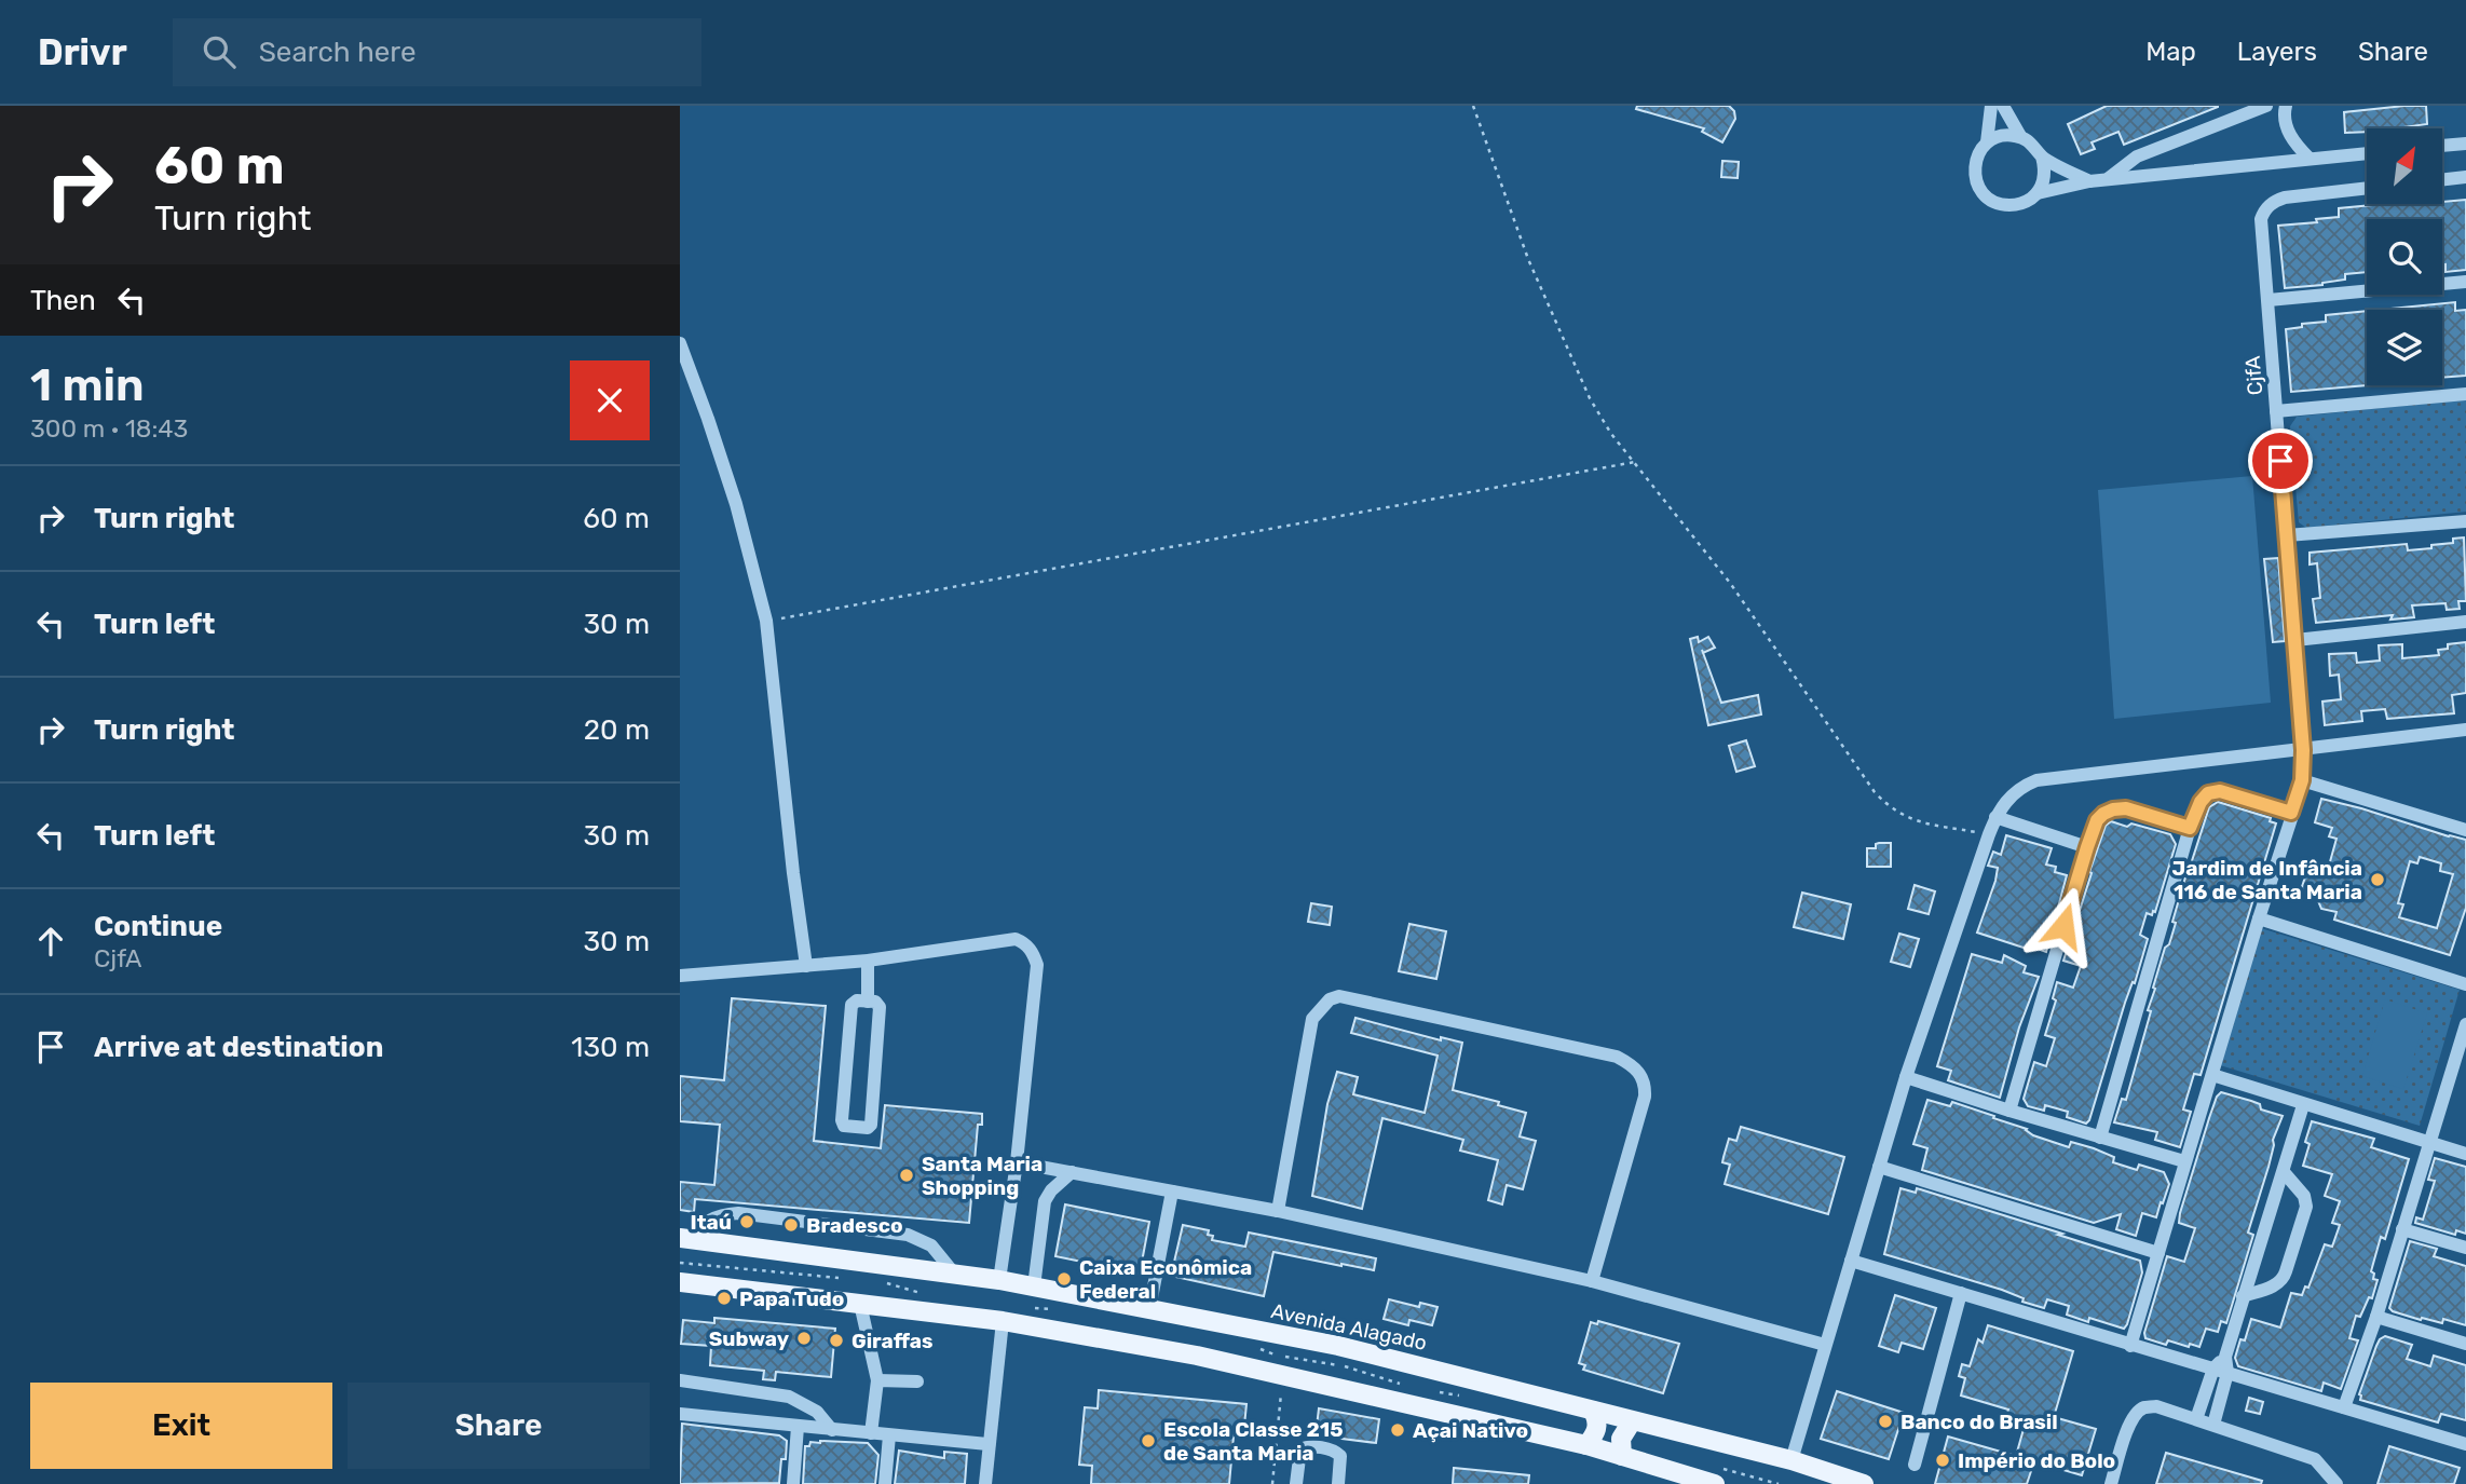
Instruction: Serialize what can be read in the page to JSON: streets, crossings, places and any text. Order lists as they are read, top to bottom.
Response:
{
  "streets": {
    "main road": ["Avenida Alagado"],
    "street": ["CjfA"]
  },
  "places": [
    "Jardim de Infância 116 de Santa Maria",
    "Santa Maria Shopping",
    "Itaú",
    "Bradesco",
    "Caixa Econômica Federal",
    "Papa Tudo",
    "Subway",
    "Giraffas",
    "Banco do Brasil",
    "Açai Nativo",
    "Escola Classe 215 de Santa Maria",
    "Império do Bolo"
  ],
  "north": "top right",
  "page": {
    "header": "Drivr",
    "search": "Search here",
    "nav": ["Map", "Layers", "Share"],
    "turn": ["60 m", "Turn right"],
    "then": "Then",
    "heading": ["1 min", "300 m · 18:43"],
    "list": [
      {
        "name": "Turn right",
        "value": "60 m"
      },
      {
        "name": "Turn left",
        "value": "30 m"
      },
      {
        "name": "Turn right",
        "value": "20 m"
      },
      {
        "name": "Turn left",
        "value": "30 m"
      },
      {
        "name": "Continue",
        "note": "CjfA",
        "value": "30 m"
      },
      {
        "name": "Arrive at destination",
        "value": "130 m"
      }
    ],
    "buttons": ["Exit", "Share"]
  }
}
